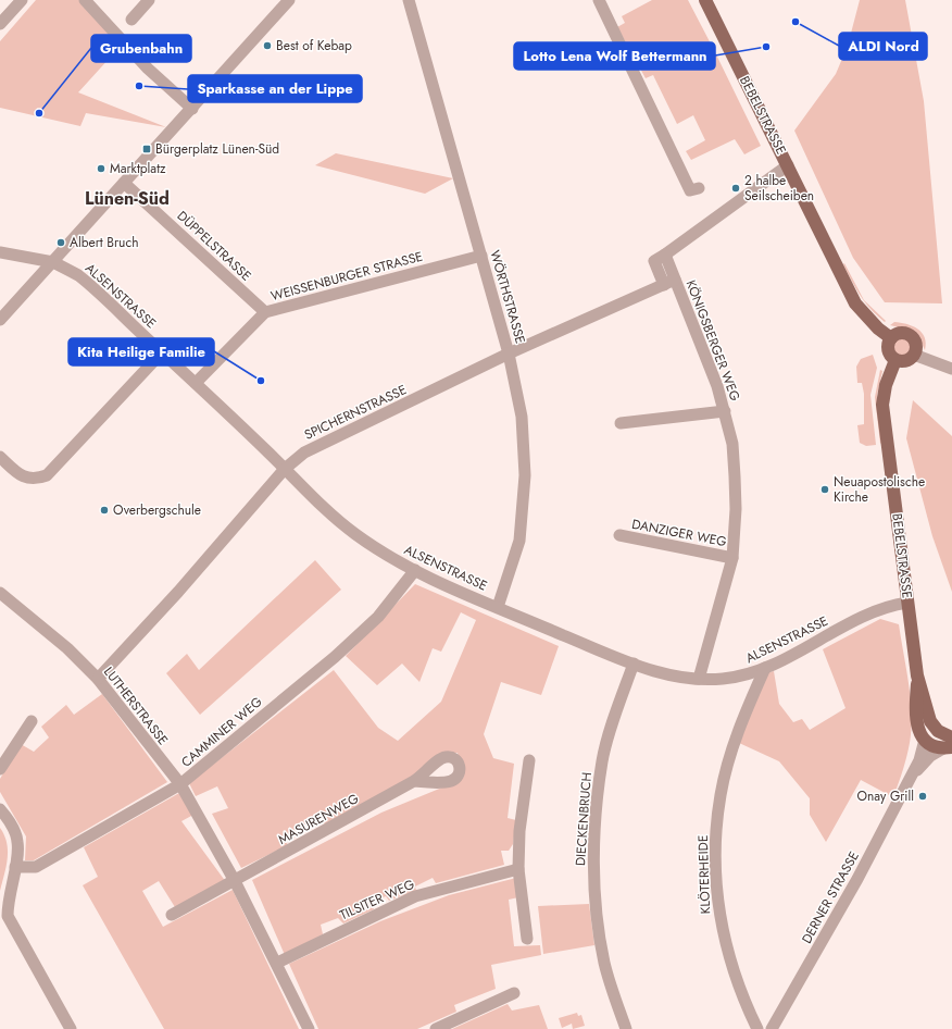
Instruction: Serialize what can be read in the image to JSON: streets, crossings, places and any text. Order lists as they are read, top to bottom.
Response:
{
  "streets": {
    "main road": ["BEBELSTRASSE"],
    "street": [
      "DÜPPELSTRASSE",
      "WEISSENBURGER STRASSE",
      "ALSENSTRASSE",
      "WÖRTHSTRASSE",
      "KÖNIGSBERGER WEG",
      "SPICHERNSTRASSE",
      "DANZIGER WEG",
      "LUTHERSTRASSE",
      "CAMMINER WEG",
      "MASURENWEG",
      "DIECKENBRUCH",
      "KLÖTERHEIDE",
      "DERNER STRASSE",
      "TILSITER WEG"
    ]
  },
  "crossings": [
    ["BEBELSTRASSE", "ALSENSTRASSE"],
    ["BEBELSTRASSE", "KÖNIGSBERGER WEG"],
    ["BEBELSTRASSE", "DERNER STRASSE"],
    ["DÜPPELSTRASSE", "WEISSENBURGER STRASSE"],
    ["WEISSENBURGER STRASSE", "ALSENSTRASSE"],
    ["WEISSENBURGER STRASSE", "WÖRTHSTRASSE"],
    ["ALSENSTRASSE", "WÖRTHSTRASSE"],
    ["ALSENSTRASSE", "KÖNIGSBERGER WEG"],
    ["ALSENSTRASSE", "SPICHERNSTRASSE"],
    ["ALSENSTRASSE", "CAMMINER WEG"],
    ["ALSENSTRASSE", "DIECKENBRUCH"],
    ["ALSENSTRASSE", "KLÖTERHEIDE"],
    ["WÖRTHSTRASSE", "SPICHERNSTRASSE"],
    ["KÖNIGSBERGER WEG", "SPICHERNSTRASSE"],
    ["KÖNIGSBERGER WEG", "DANZIGER WEG"],
    ["SPICHERNSTRASSE", "LUTHERSTRASSE"],
    ["LUTHERSTRASSE", "CAMMINER WEG"],
    ["LUTHERSTRASSE", "MASURENWEG"],
    ["LUTHERSTRASSE", "TILSITER WEG"]
  ],
  "districts": ["Lünen-Süd"],
  "places": {
    "other": [
      "ALDI Nord",
      "Best of Kebap",
      "Lotto Lena Wolf Bettermann",
      "Sparkasse an der Lippe",
      "Grubenbahn",
      "Marktplatz",
      "2 halbe Seilscheiben",
      "Albert Bruch",
      "Kita Heilige Familie",
      "Neuapostolische Kirche",
      "Overbergschule",
      "Onay Grill"
    ],
    "transit": ["Bürgerplatz Lünen-Süd"]
  }
}
